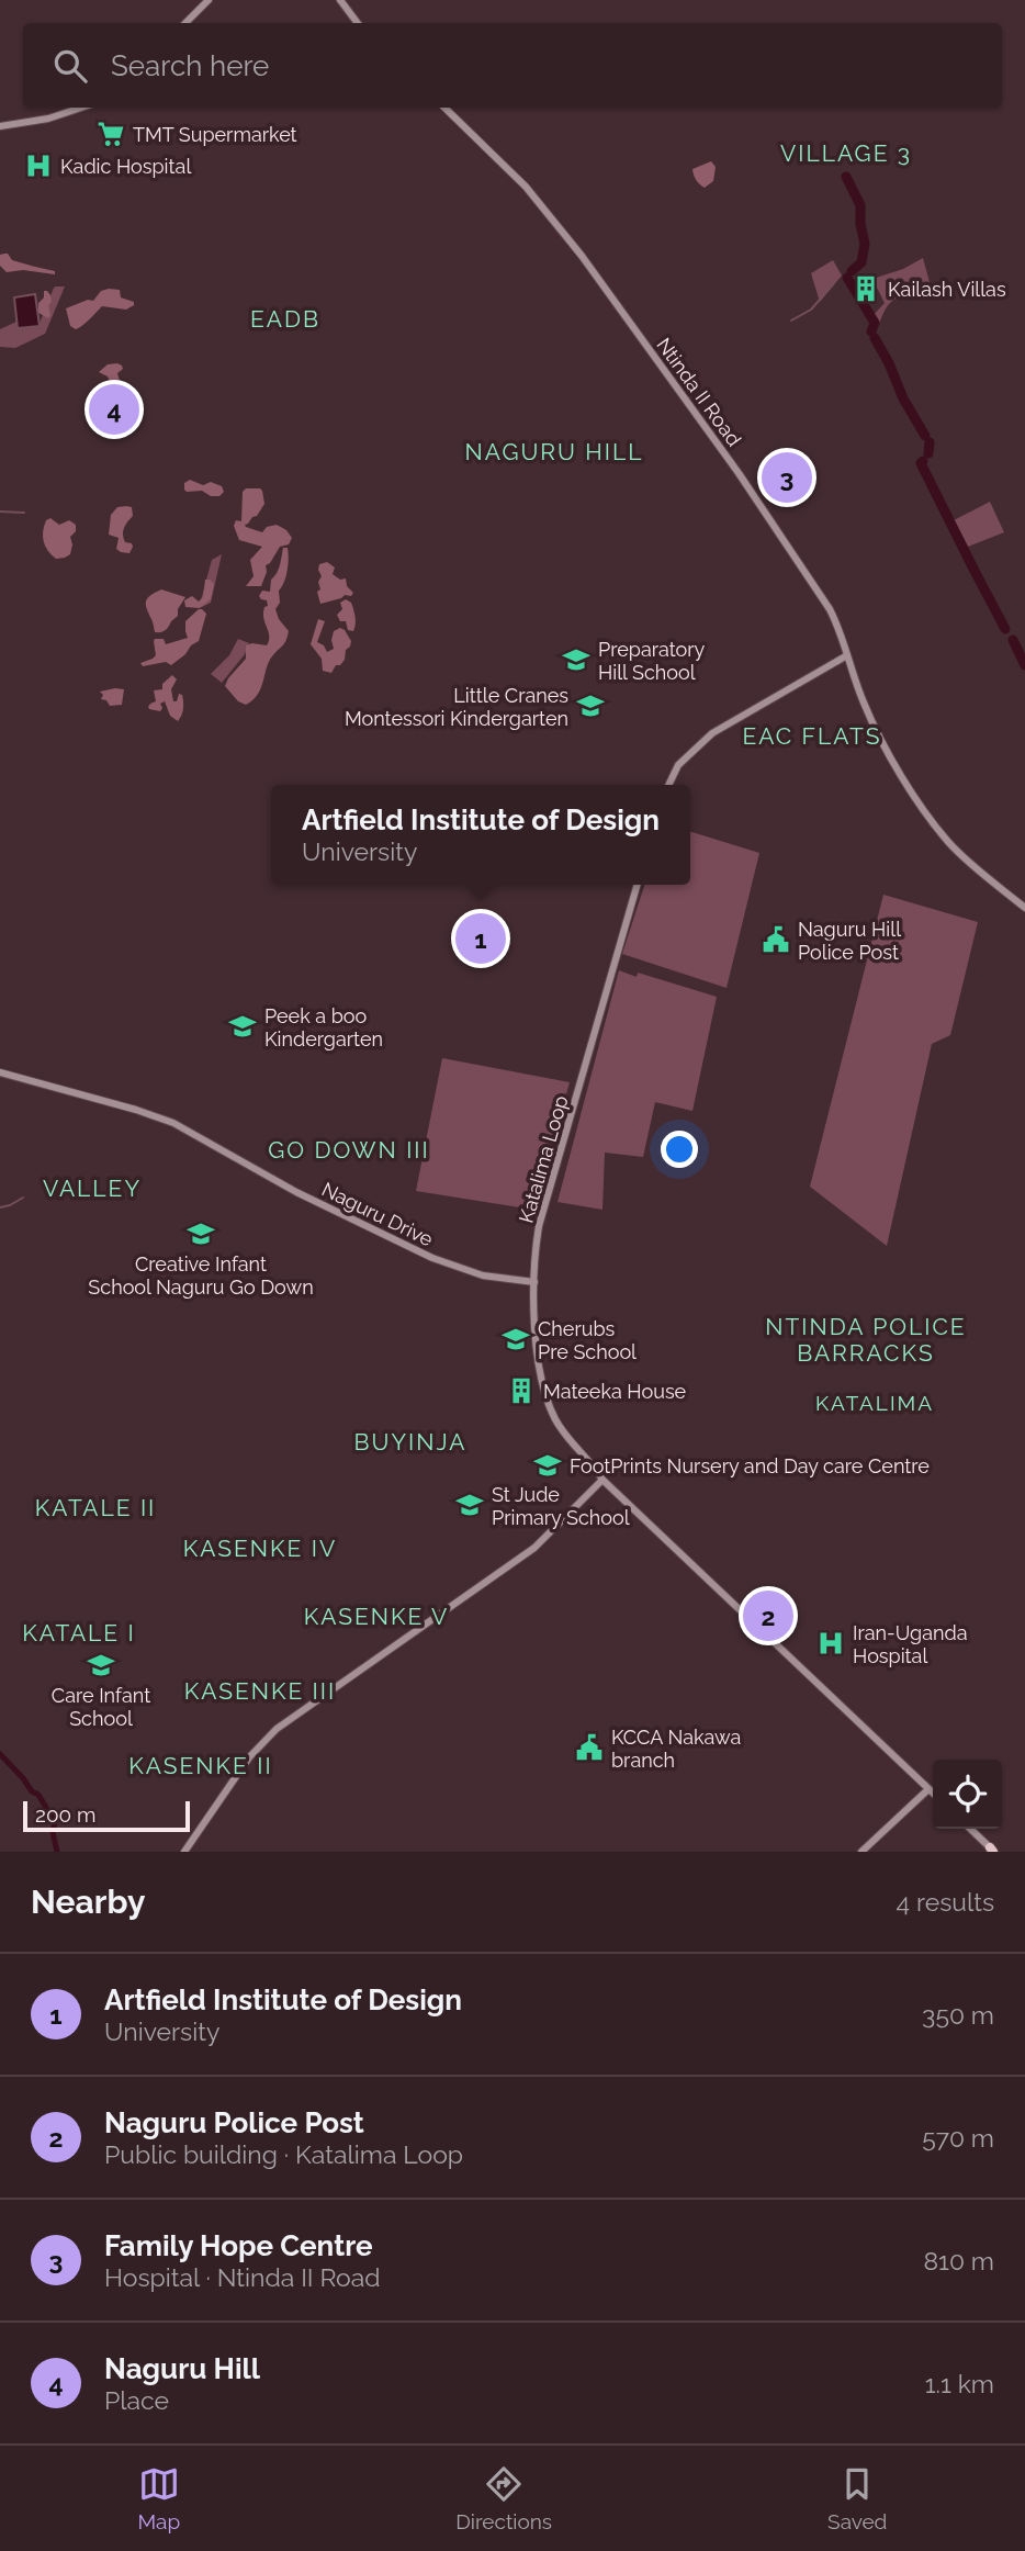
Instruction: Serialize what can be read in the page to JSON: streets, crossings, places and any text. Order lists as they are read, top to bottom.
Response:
{
  "streets": {
    "street": ["Ntinda II Road", "Katalima Loop", "Naguru Drive"]
  },
  "crossings": [
    ["Katalima Loop", "Naguru Drive"]
  ],
  "districts": [
    "VILLAGE 3",
    "EADB",
    "NAGURU HILL",
    "EAC FLATS",
    "GO DOWN III",
    "VALLEY",
    "NTINDA POLICE BARRACKS",
    "KATALIMA",
    "BUYINJA",
    "KATALE II",
    "KASENKE IV",
    "KASENKE V",
    "KATALE I",
    "KASENKE III",
    "KASENKE II"
  ],
  "places": {
    "supermarket": ["TMT Supermarket"],
    "hospital": ["Kadic Hospital", "Iran-Uganda Hospital"],
    "building": ["Kailash Villas", "Mateeka House"],
    "school or university": [
      "Preparatory Hill School",
      "Little Cranes Montessori Kindergarten",
      "Peek a boo Kindergarten",
      "Creative Infant School Naguru Go Down",
      "Cherubs Pre School",
      "FootPrints Nursery and Day care Centre",
      "St Jude Primary School",
      "Care Infant School"
    ],
    "public building": ["Naguru Hill Police Post", "KCCA Nakawa branch"]
  },
  "scale_bar": "200 m",
  "page": {
    "search": "Search here",
    "pins": [
      "4",
      "3",
      "1",
      "2"
    ],
    "popup": ["Artfield Institute of Design", "University"],
    "scale": "200 m",
    "heading": ["Nearby", "4 results"],
    "list": [
      {
        "mark": "1",
        "name": "Artfield Institute of Design",
        "note": "University",
        "value": "350 m"
      },
      {
        "mark": "2",
        "name": "Naguru Police Post",
        "note": "Public building · Katalima Loop",
        "value": "570 m"
      },
      {
        "mark": "3",
        "name": "Family Hope Centre",
        "note": "Hospital · Ntinda II Road",
        "value": "810 m"
      },
      {
        "mark": "4",
        "name": "Naguru Hill",
        "note": "Place",
        "value": "1.1 km"
      }
    ],
    "nav": ["Map", "Directions", "Saved"]
  }
}
